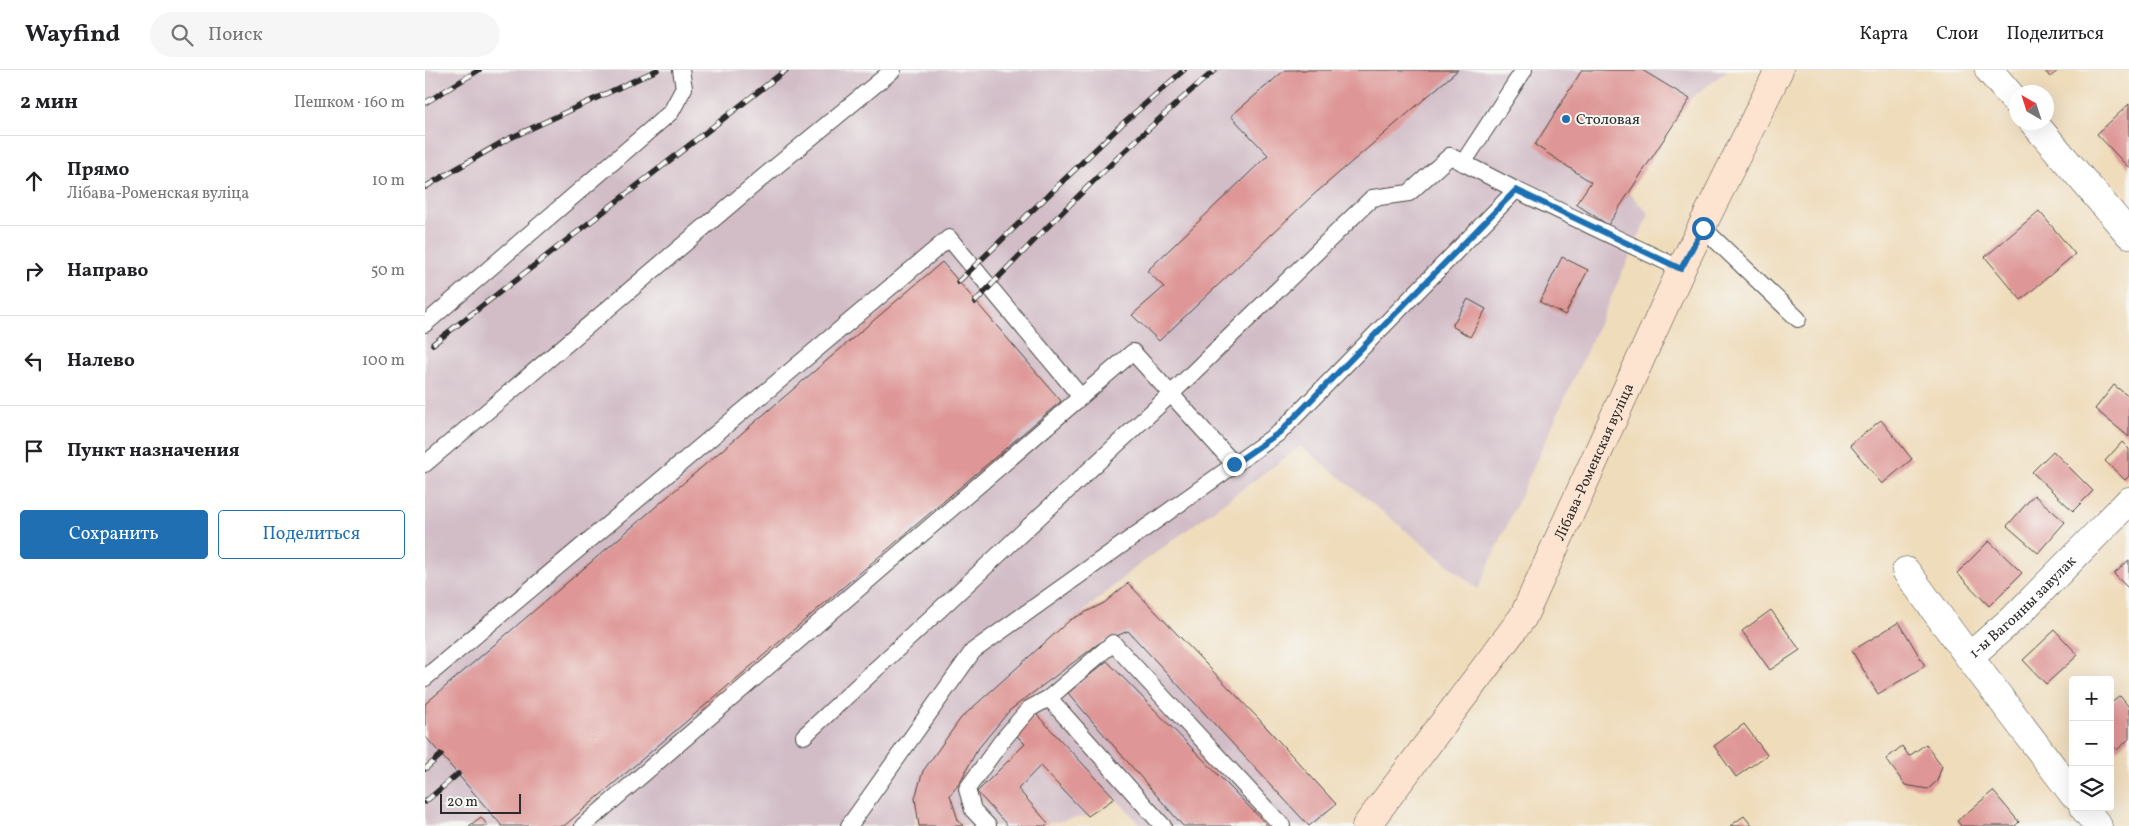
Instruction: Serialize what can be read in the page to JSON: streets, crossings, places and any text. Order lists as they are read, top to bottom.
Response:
{
  "streets": {
    "main road": ["Лібава-Роменская вуліца"],
    "street": ["1-ы Вагонны завулак"]
  },
  "places": ["Столовая"],
  "scale_bar": "20 m",
  "north": "top left",
  "page": {
    "header": "Wayfind",
    "search": "Поиск",
    "nav": ["Карта", "Слои", "Поделиться"],
    "heading": ["2 мин", "Пешком · 160 m"],
    "list": [
      ["Прямо", "Лібава-Роменская вуліца", "10 m"],
      ["Направо", "50 m"],
      ["Налево", "100 m"],
      "Пункт назначения"
    ],
    "buttons": ["Сохранить", "Поделиться"],
    "map_buttons": ["+", "−"],
    "scale": "20 m"
  }
}
